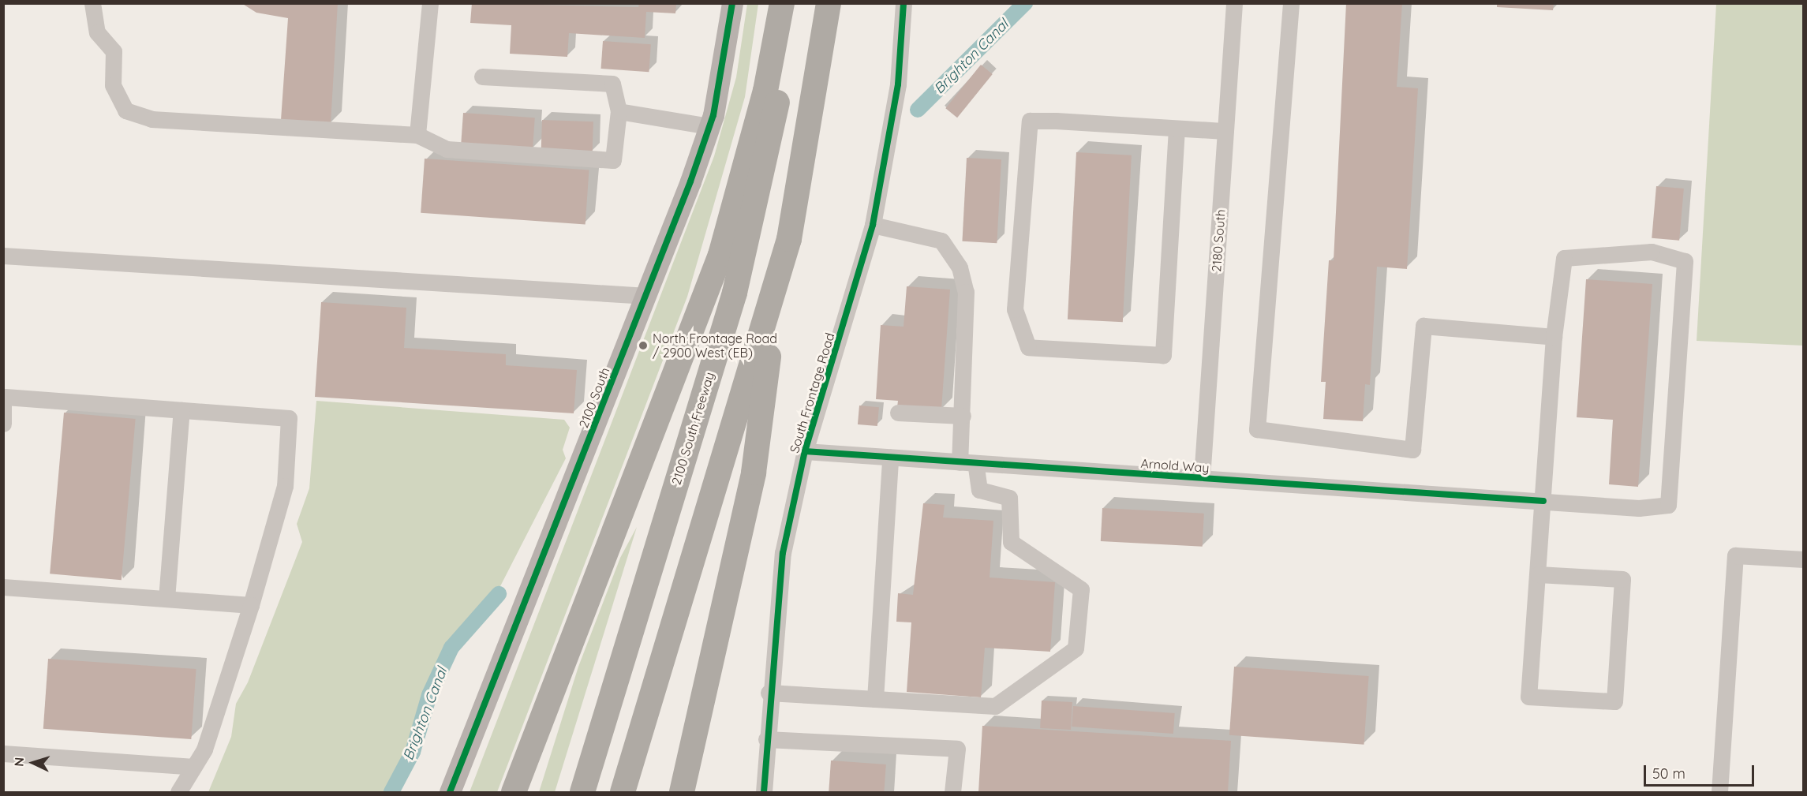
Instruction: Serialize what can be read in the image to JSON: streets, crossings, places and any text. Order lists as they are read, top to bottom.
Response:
{
  "streets": {
    "highway": ["2100 South Freeway"],
    "main road": ["2100 South"],
    "street": ["2180 South", "South Frontage Road", "Arnold Way"]
  },
  "crossings": [
    ["2180 South", "Arnold Way"],
    ["South Frontage Road", "Arnold Way"]
  ],
  "water": ["Brighton Canal"],
  "places": ["North Frontage Road / 2900 West (EB)"],
  "scale_bar": "50 m",
  "north": "left"
}
